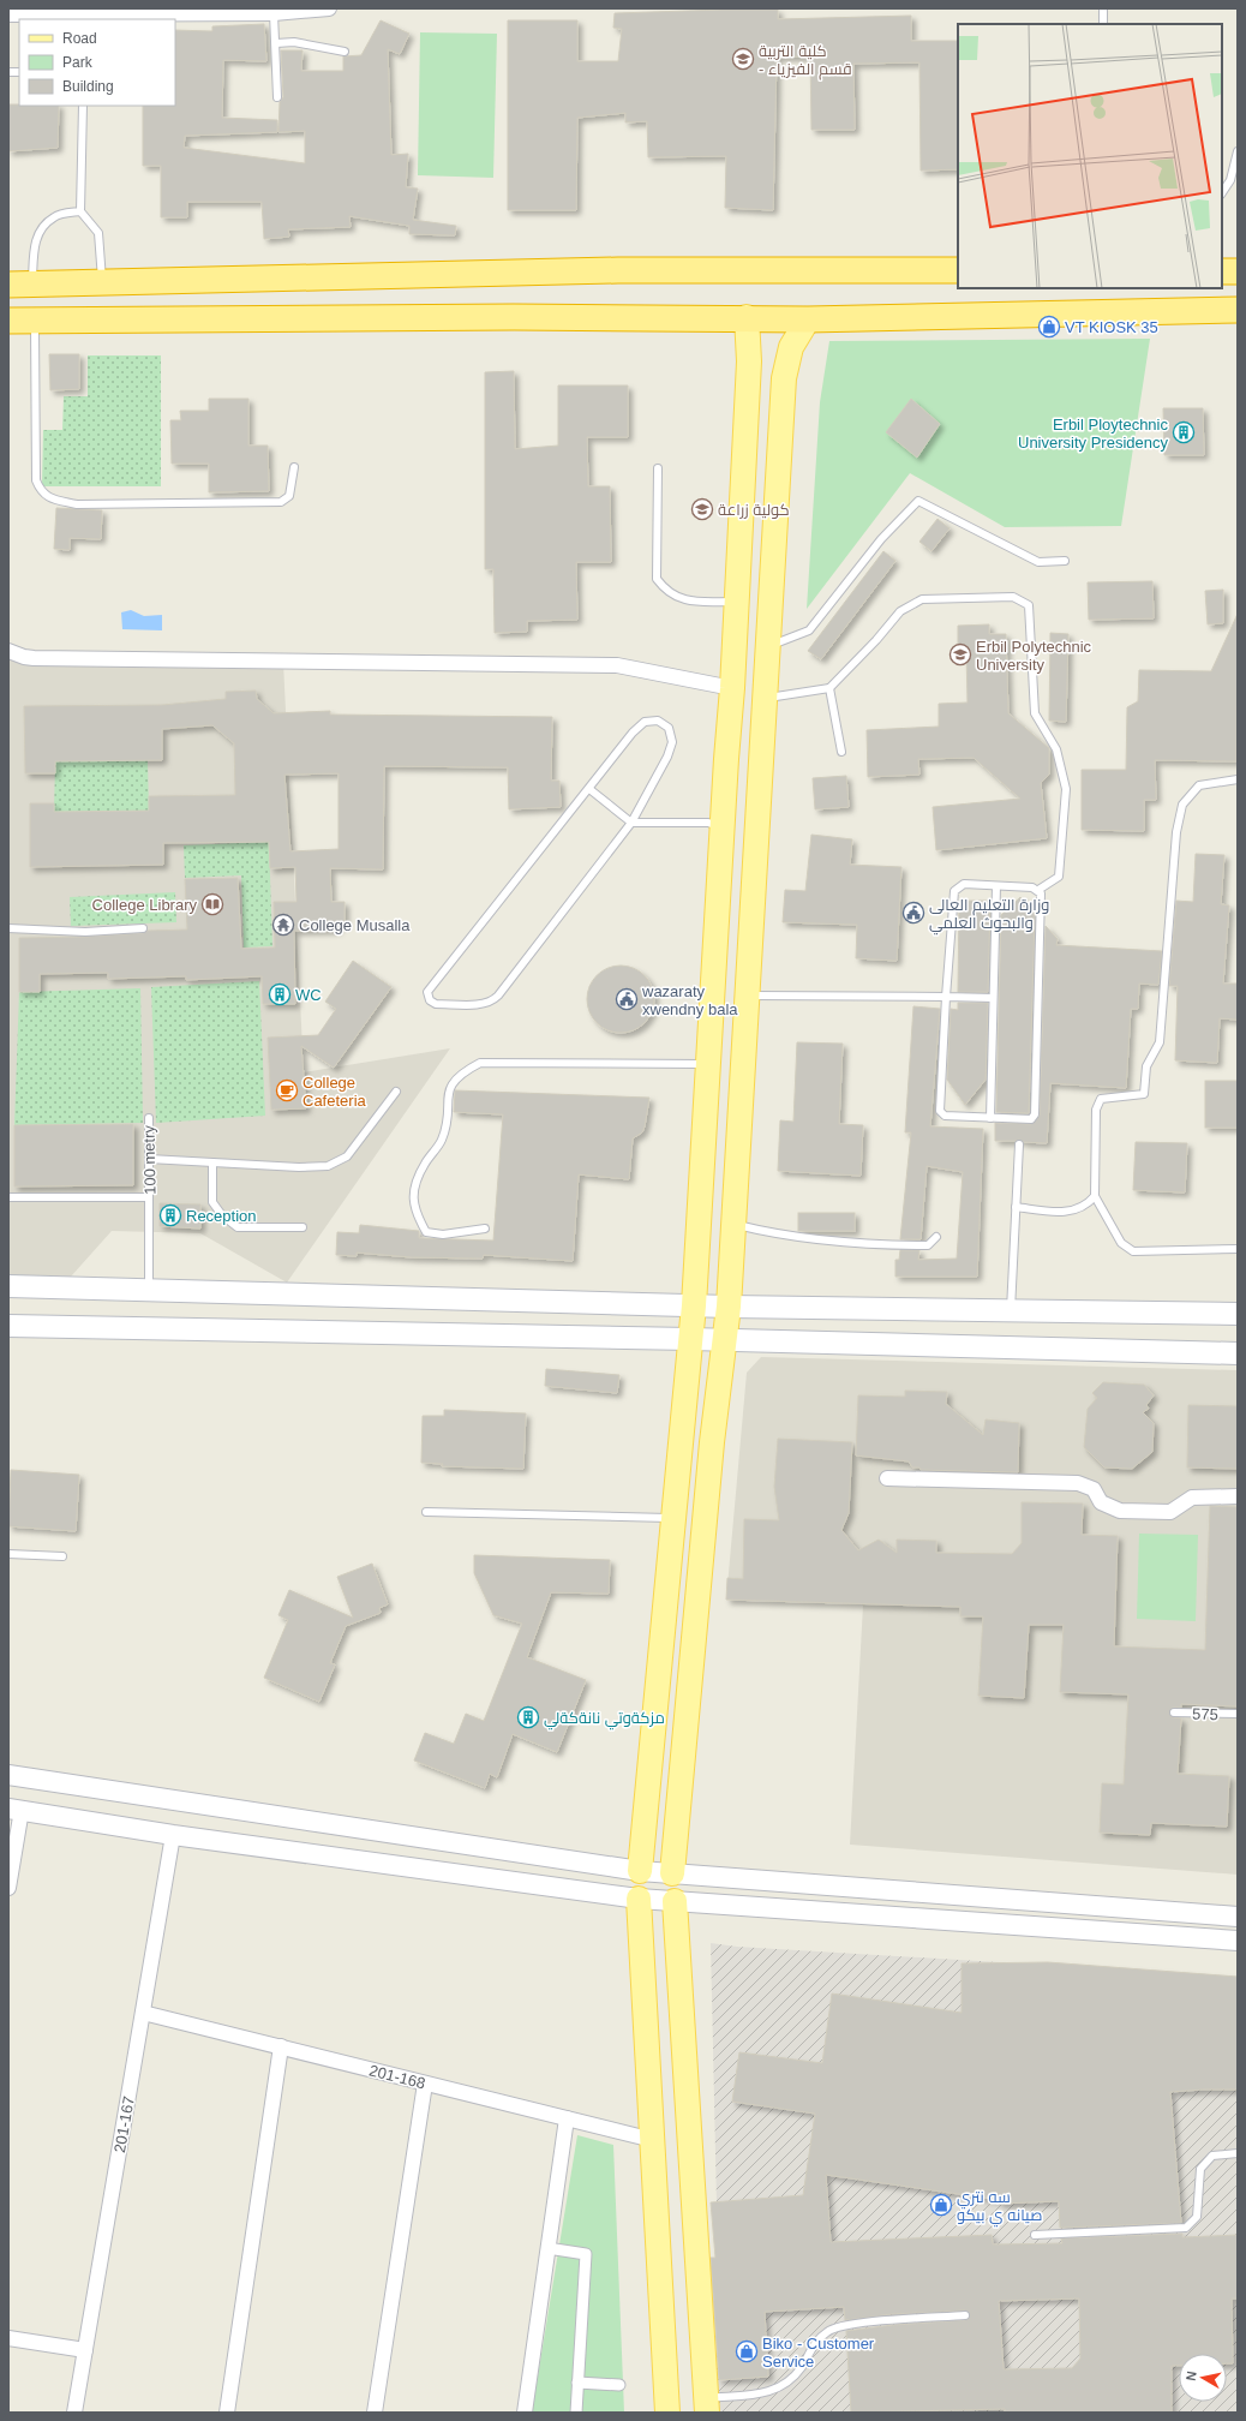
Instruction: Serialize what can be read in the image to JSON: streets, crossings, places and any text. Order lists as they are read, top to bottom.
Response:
{
  "streets": {
    "street": ["201-168", "201-167"],
    "lane": ["100 metry", "575"]
  },
  "crossings": [
    ["201-168", "201-167"]
  ],
  "places": {
    "school or university": ["كلية التربية - قسم الفيزياء", "كولية زراعة", "Erbil Polytechnic University"],
    "shop": ["VT KIOSK 35", "سه نتري صيانه ي بيكو", "Biko - Customer Service"],
    "building": [
      "Erbil Ploytechnic University Presidency",
      "WC",
      "Reception",
      "مزكةوتي نانةكةلي"
    ],
    "library": ["College Library"],
    "public building": ["وزارة التعليم العالى والبحوث العلمي", "wazaraty xwendny bala"],
    "temple": ["College Musalla"],
    "cafe": ["College Cafeteria"]
  },
  "legend": ["Road", "Park", "Building"],
  "north": "left"
}
